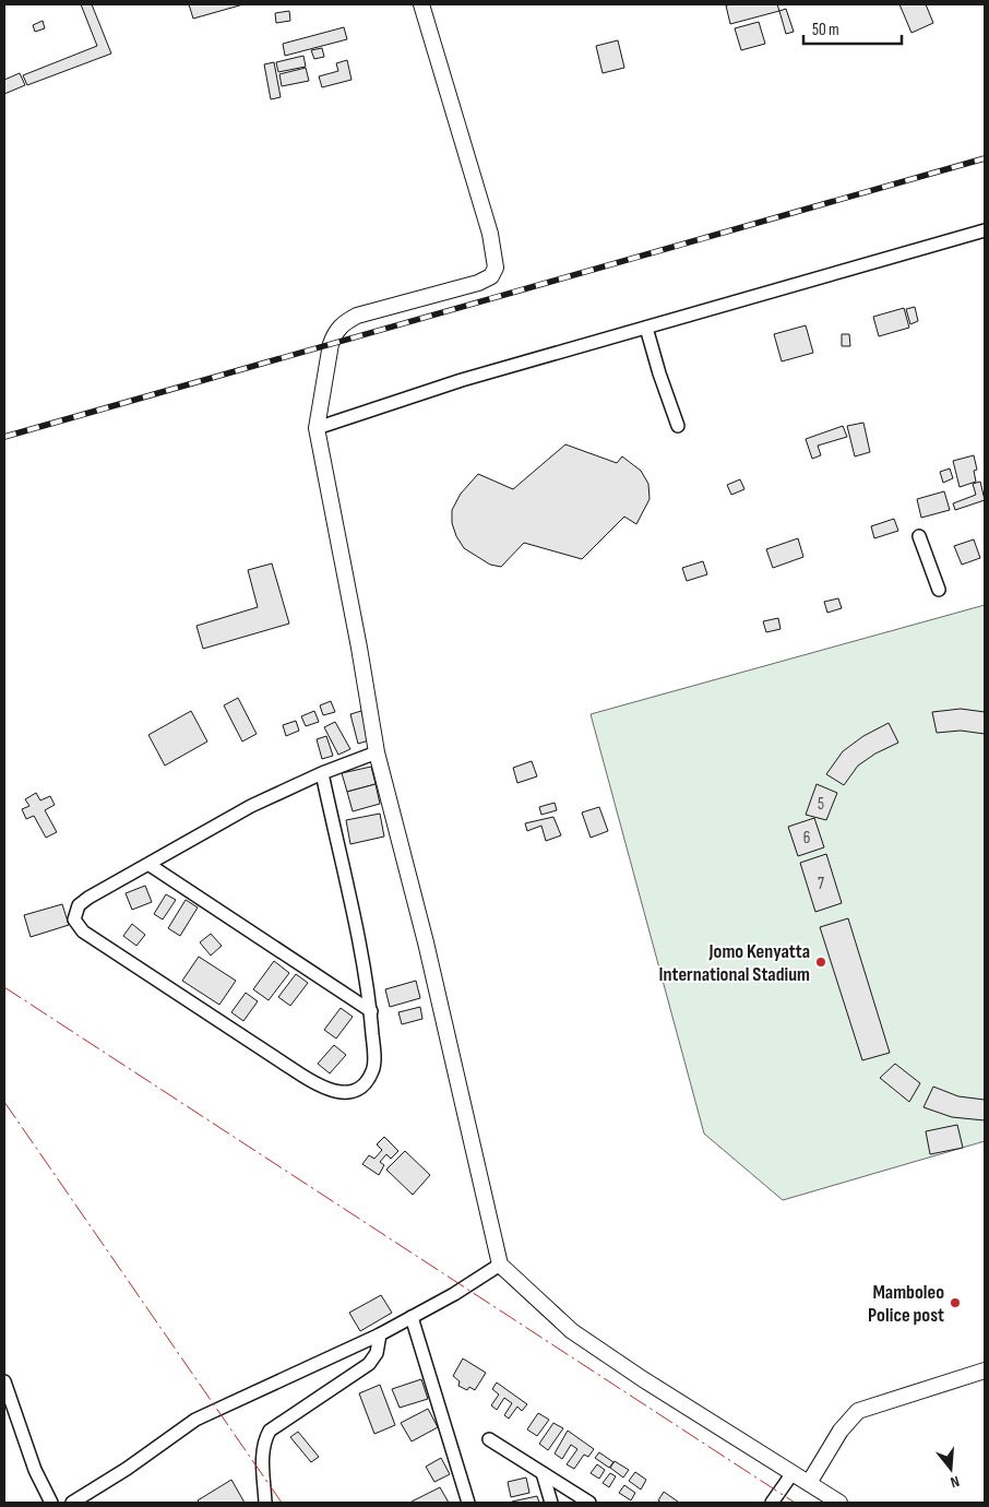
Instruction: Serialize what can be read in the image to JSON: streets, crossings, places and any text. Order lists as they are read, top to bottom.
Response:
{
  "places": ["Jomo Kenyatta International Stadium", "Mamboleo Police post"],
  "house_numbers": ["5", "6", "7"],
  "scale_bar": "50 m",
  "north": "bottom"
}
